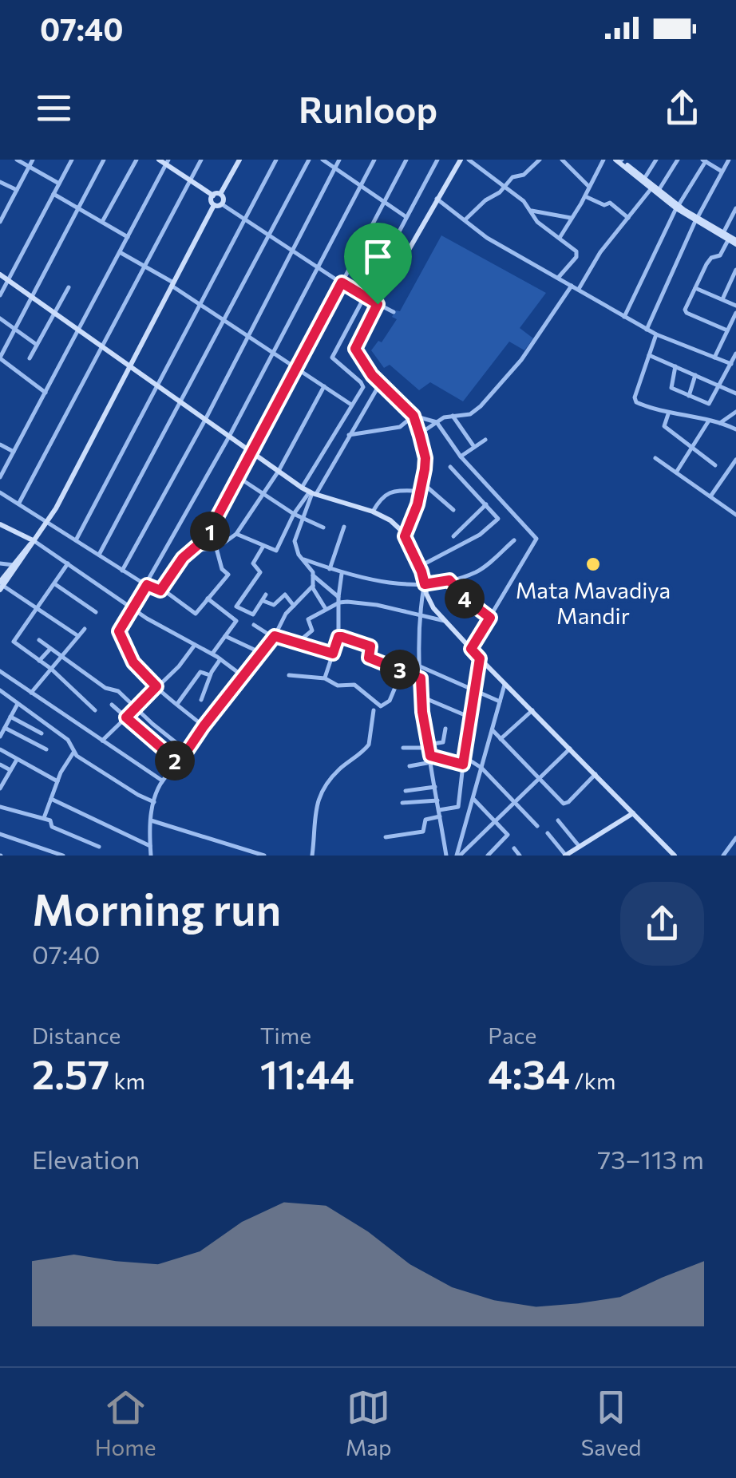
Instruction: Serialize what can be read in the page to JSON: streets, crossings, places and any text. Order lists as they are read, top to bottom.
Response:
{
  "places": ["Mata Mavadiya Mandir"],
  "page": {
    "status": "07:40",
    "header": "Runloop",
    "pins": [
      "1",
      "4",
      "3",
      "2"
    ],
    "heading": ["Morning run", "07:40"],
    "stats": [
      ["Distance", "2.57 km"],
      ["Time", "11:44"],
      ["Pace", "4:34 /km"]
    ],
    "chart": ["Elevation", "73–113 m"],
    "tabs": ["Home", "Map", "Saved"]
  }
}
